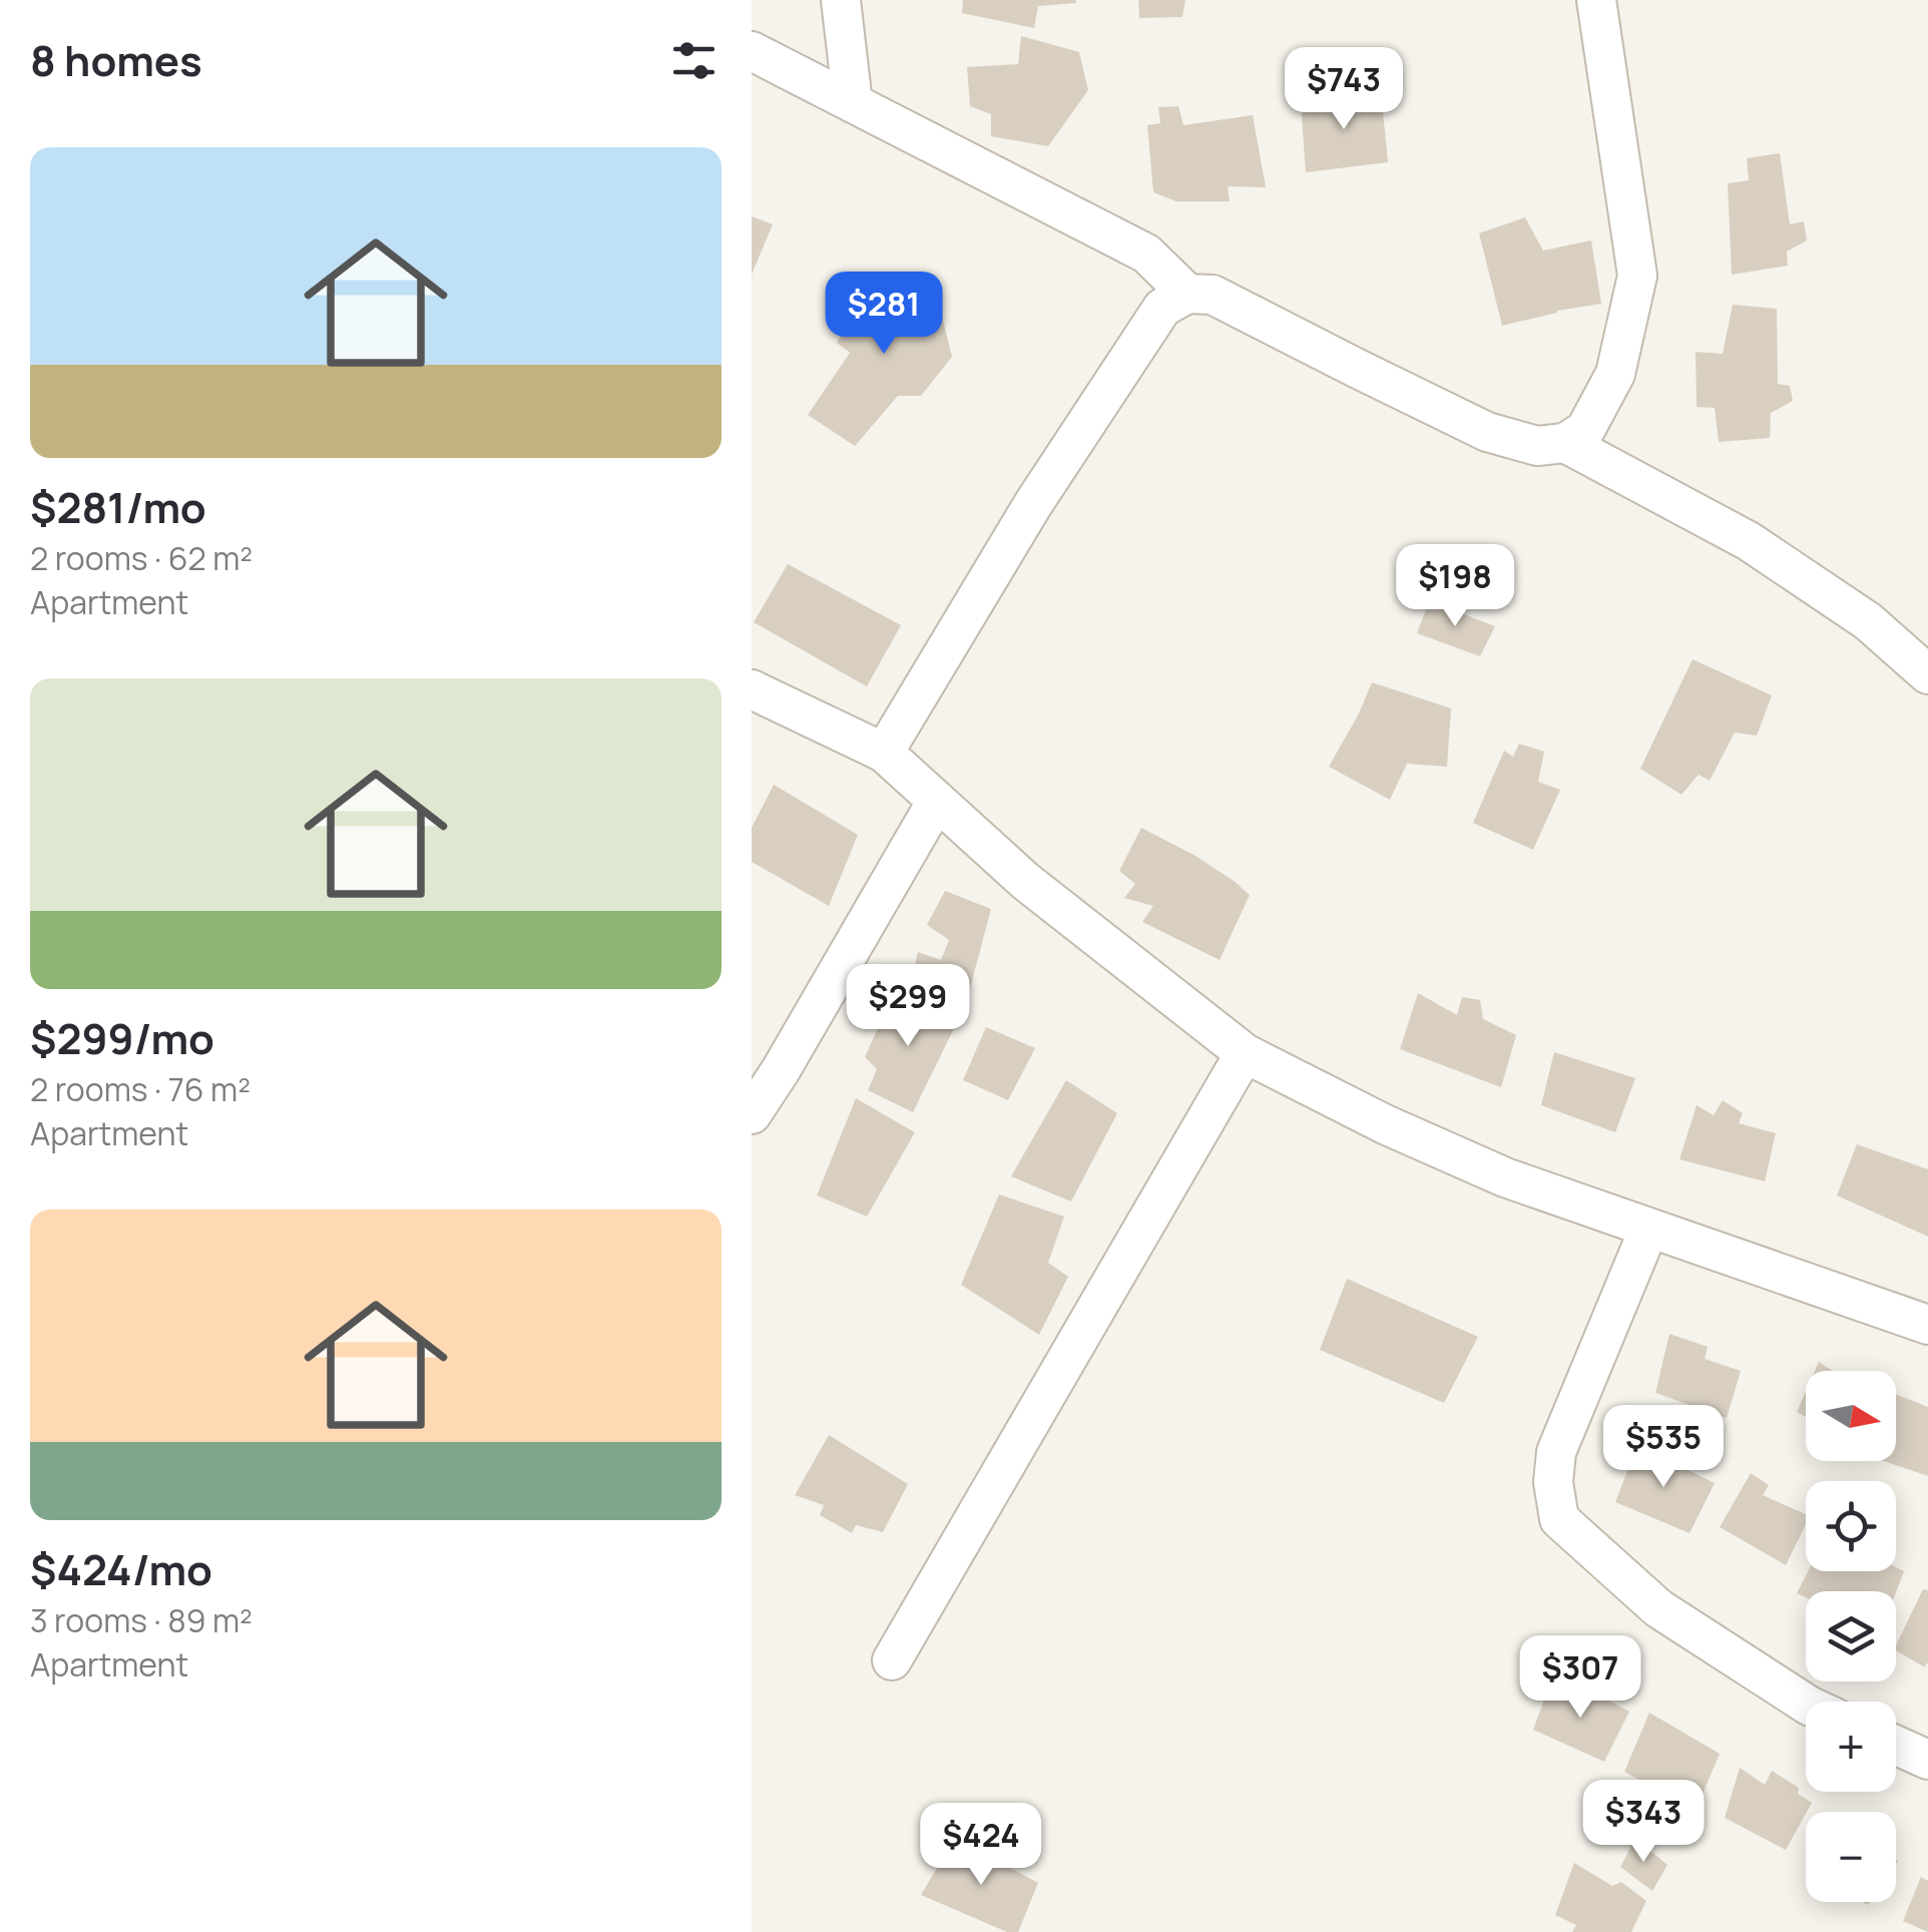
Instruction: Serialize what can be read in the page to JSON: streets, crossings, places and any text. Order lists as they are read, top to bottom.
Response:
{
  "north": "right",
  "page": {
    "heading": "8 homes",
    "price": [
      "$743",
      "$281",
      "$198",
      "$299",
      "$535",
      "$307",
      "$343",
      "$424"
    ],
    "list": [
      {
        "name": "$281/mo",
        "note": "2 rooms · 62 m² · Apartment"
      },
      {
        "name": "$299/mo",
        "note": "2 rooms · 76 m² · Apartment"
      },
      {
        "name": "$424/mo",
        "note": "3 rooms · 89 m² · Apartment"
      }
    ],
    "map_buttons": ["+", "−"]
  }
}
